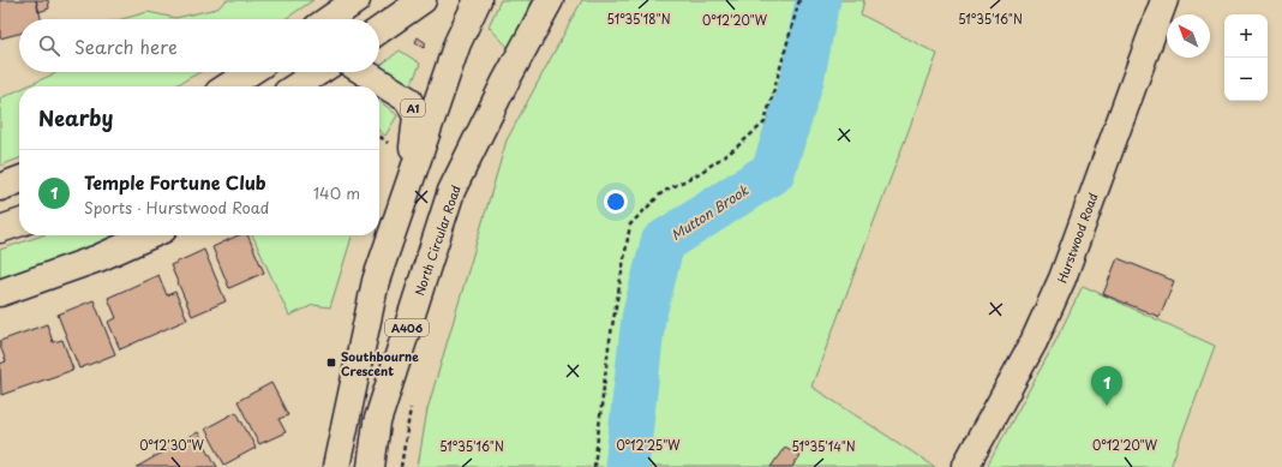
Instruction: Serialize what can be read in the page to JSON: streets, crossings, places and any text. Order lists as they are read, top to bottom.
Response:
{
  "streets": {
    "main road": [
      "A1",
      "Hurstwood Road",
      "North Circular Road",
      "A406"
    ]
  },
  "crossings": [
    ["A1", "A406"]
  ],
  "water": ["Mutton Brook"],
  "places": {
    "transit": ["Southbourne Crescent"]
  },
  "north": "top left",
  "page": {
    "map_buttons": ["+", "−"],
    "search": "Search here",
    "heading": "Nearby",
    "list": [
      {
        "mark": "1",
        "name": "Temple Fortune Club",
        "note": "Sports · Hurstwood Road",
        "value": "140 m"
      }
    ],
    "pins": "1"
  },
  "coordinates": [
    "51°35'18\"N",
    "51°35'16\"N",
    "0°12'20\"W",
    "0°12'30\"W",
    "0°12'25\"W",
    "51°35'14\"N"
  ]
}
